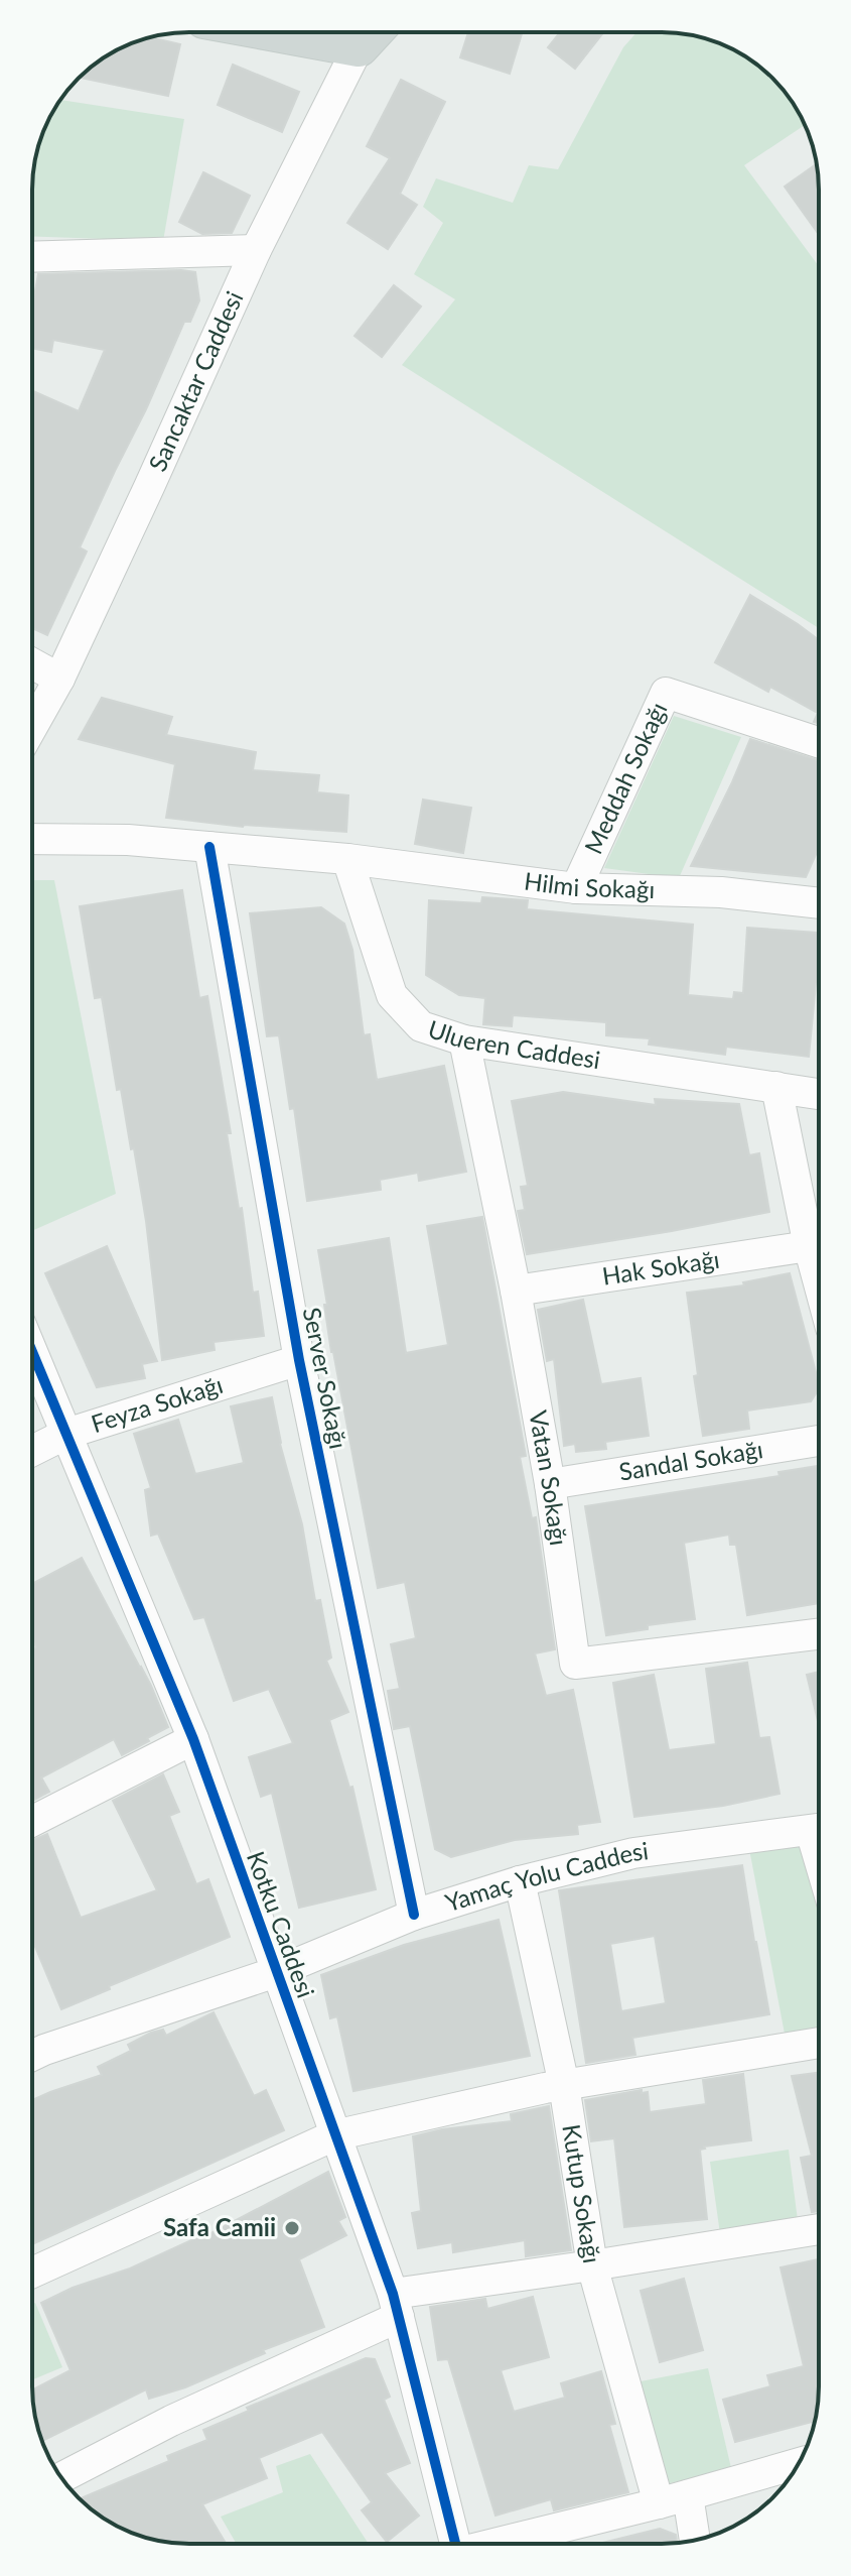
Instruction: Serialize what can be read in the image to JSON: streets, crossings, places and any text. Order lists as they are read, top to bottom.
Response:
{
  "streets": {
    "street": [
      "Sancaktar Caddesi",
      "Meddah Sokağı",
      "Hilmi Sokağı",
      "Ulueren Caddesi",
      "Hak Sokağı",
      "Server Sokağı",
      "Feyza Sokağı",
      "Sandal Sokağı",
      "Vatan Sokağı",
      "Yamaç Yolu Caddesi",
      "Kotku Caddesi",
      "Kutup Sokağı"
    ]
  },
  "crossings": [
    ["Meddah Sokağı", "Hilmi Sokağı"],
    ["Hilmi Sokağı", "Ulueren Caddesi"],
    ["Ulueren Caddesi", "Vatan Sokağı"],
    ["Hak Sokağı", "Vatan Sokağı"],
    ["Server Sokağı", "Feyza Sokağı"],
    ["Server Sokağı", "Yamaç Yolu Caddesi"],
    ["Feyza Sokağı", "Kotku Caddesi"],
    ["Sandal Sokağı", "Vatan Sokağı"],
    ["Yamaç Yolu Caddesi", "Kotku Caddesi"],
    ["Yamaç Yolu Caddesi", "Kutup Sokağı"]
  ],
  "places": ["Safa Camii"]
}
